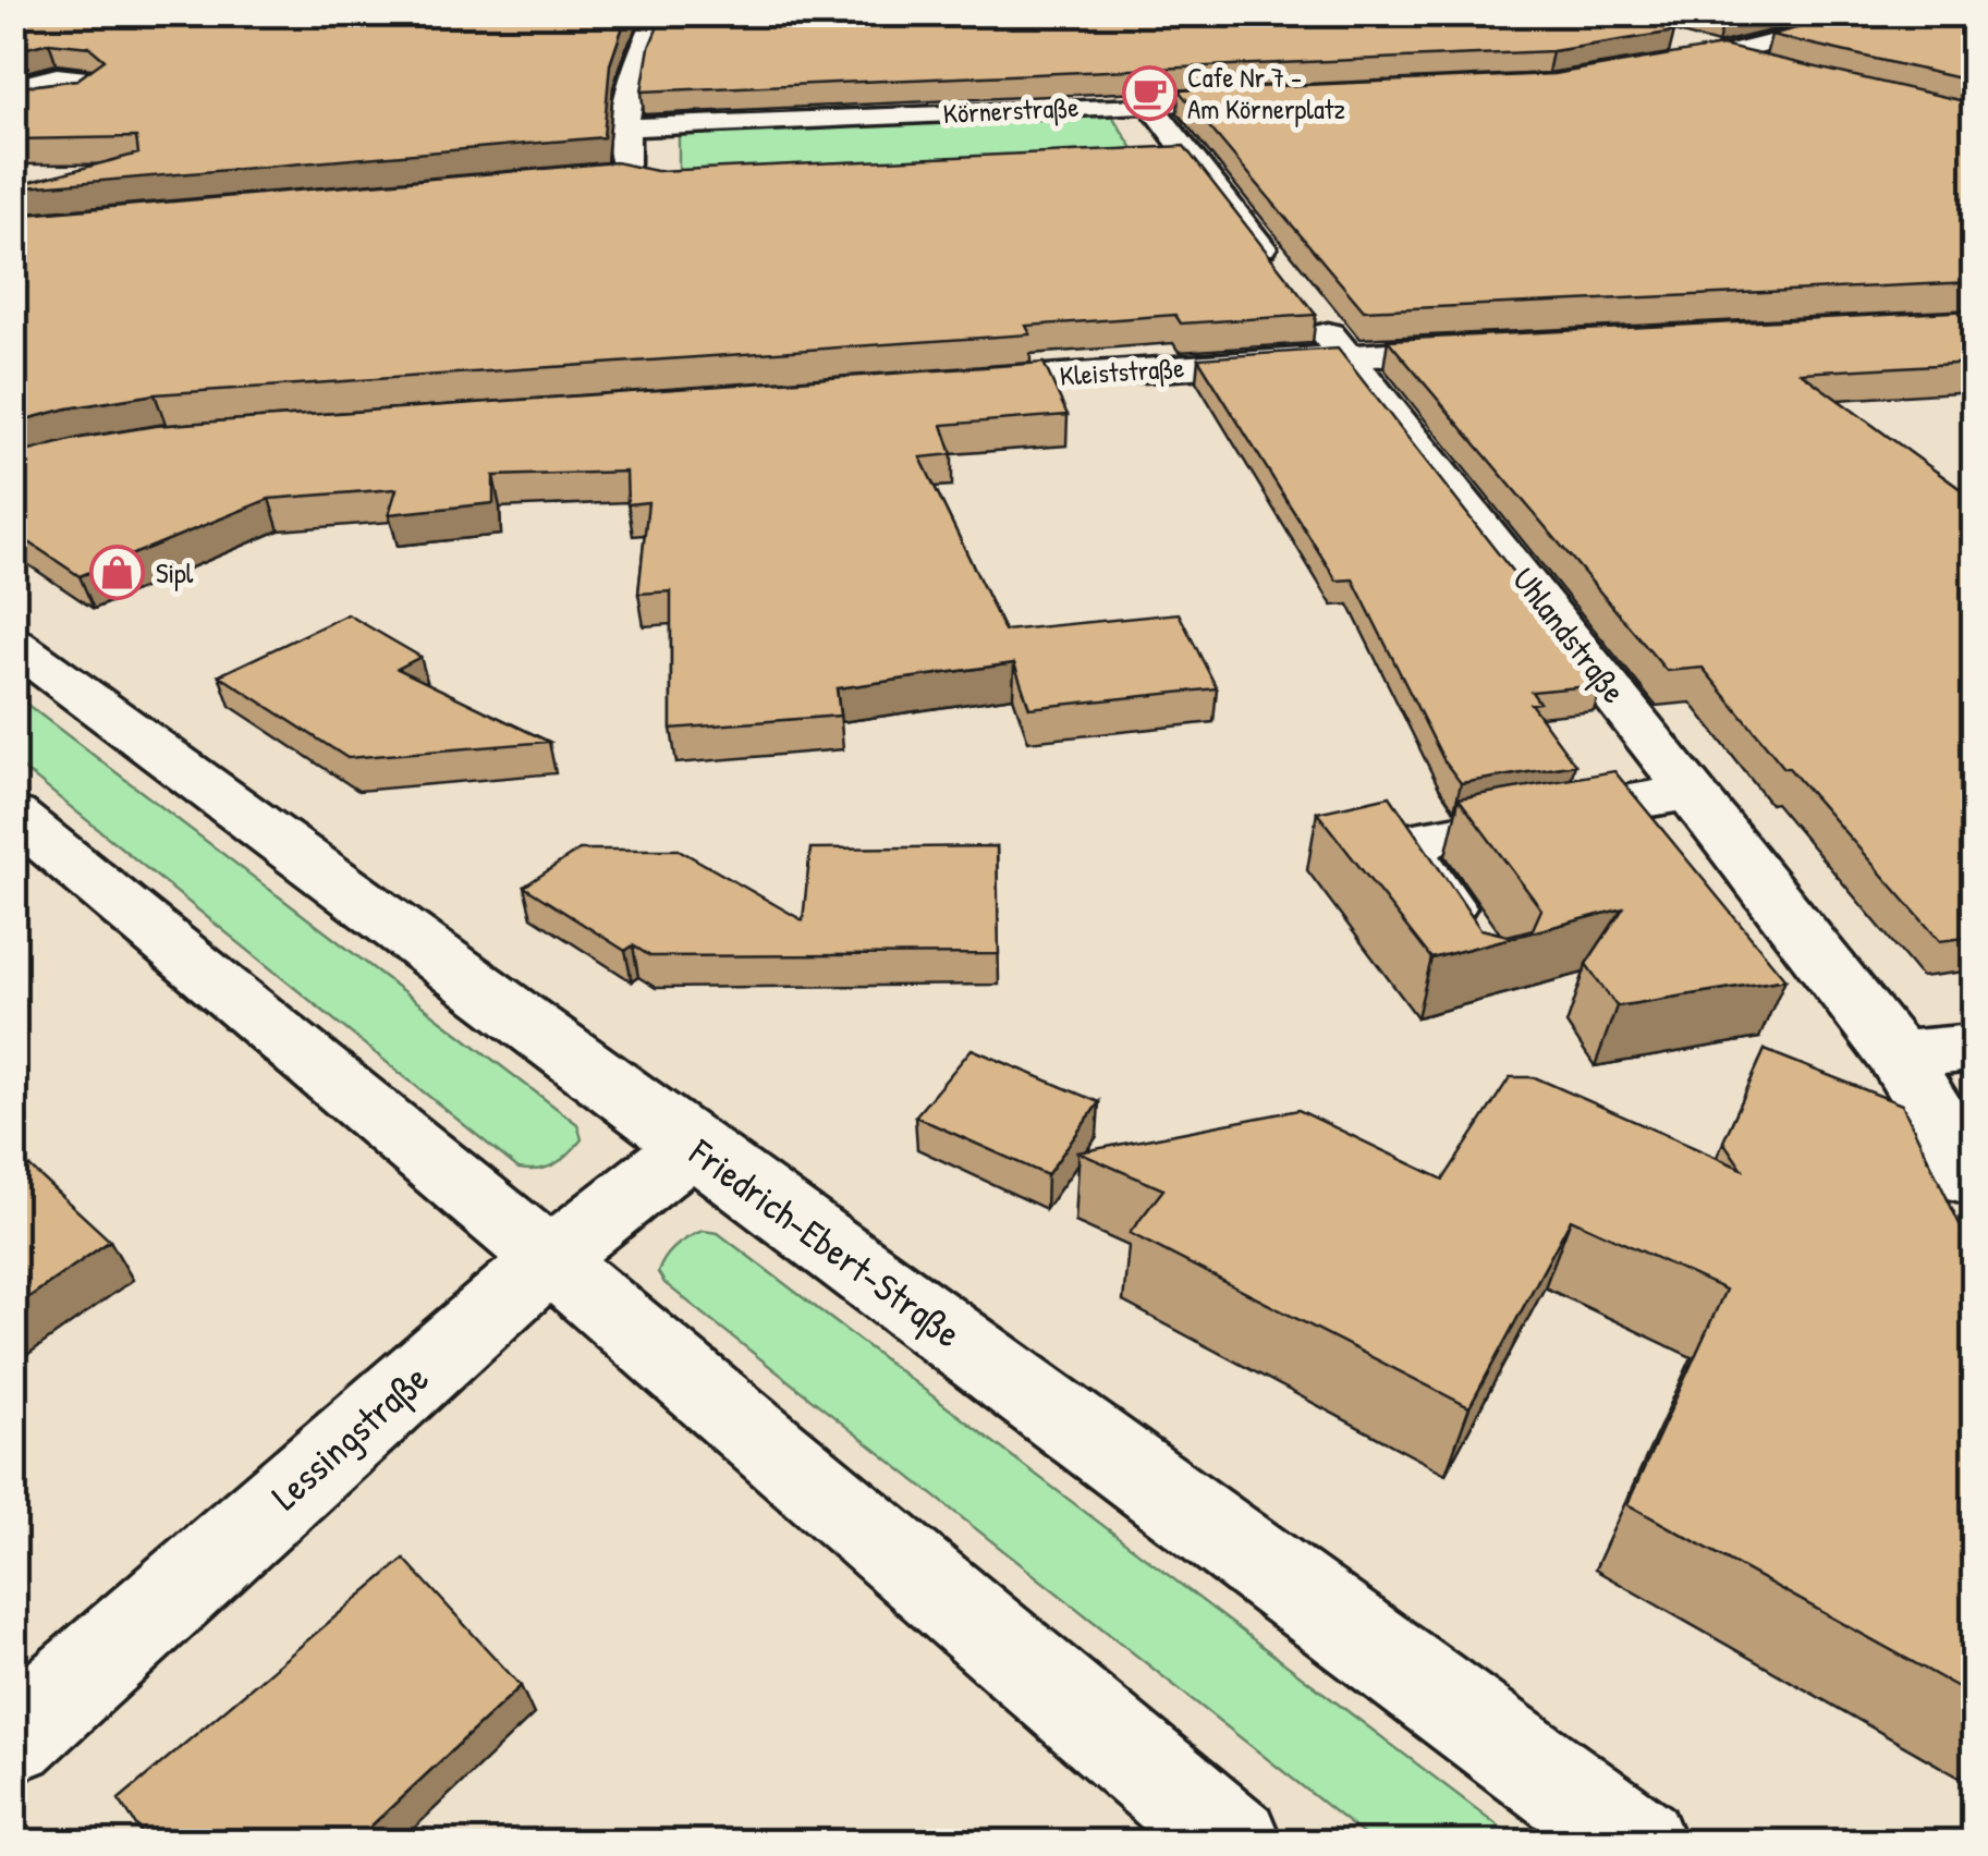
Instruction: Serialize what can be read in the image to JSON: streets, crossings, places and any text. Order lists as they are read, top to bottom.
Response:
{
  "streets": {
    "street": [
      "Körnerstraße",
      "Kleiststraße",
      "Uhlandstraße",
      "Friedrich-Ebert-Straße",
      "Lessingstraße"
    ]
  },
  "crossings": [
    ["Kleiststraße", "Uhlandstraße"],
    ["Friedrich-Ebert-Straße", "Lessingstraße"]
  ],
  "places": {
    "cafe": ["Cafe Nr 7 - Am Körnerplatz"],
    "shop": ["Sipl"]
  }
}
